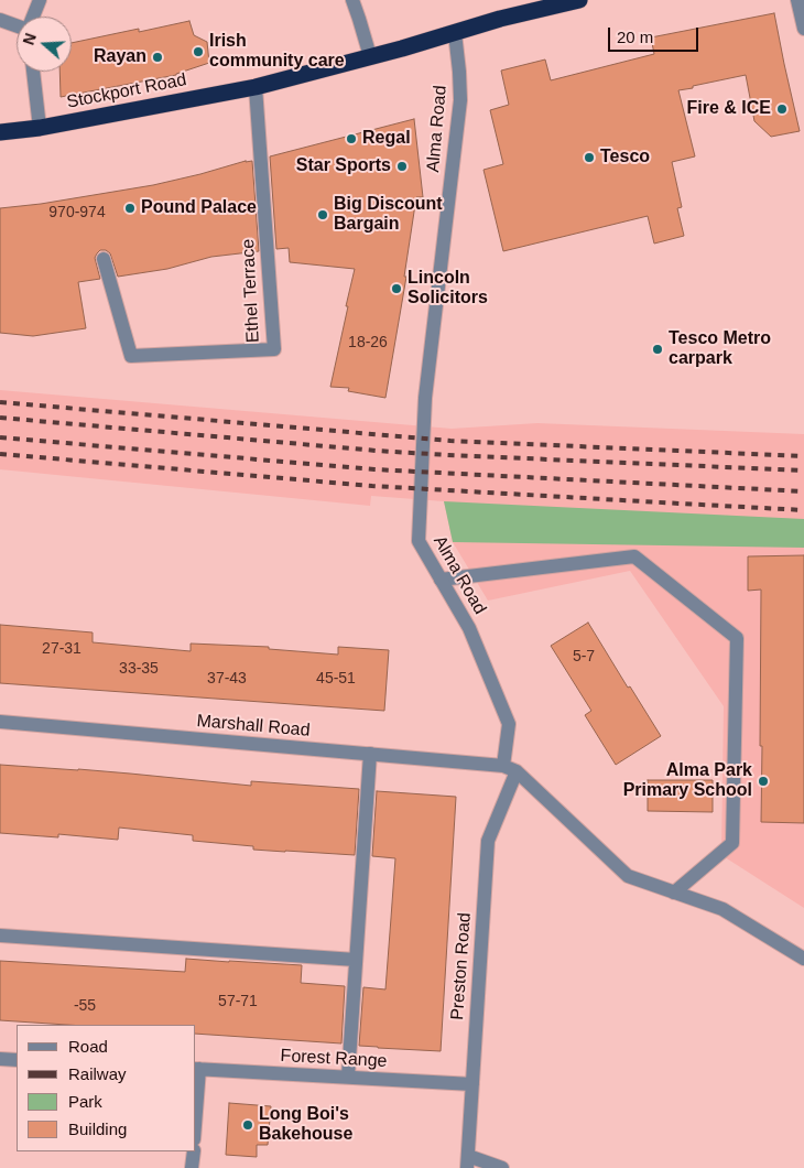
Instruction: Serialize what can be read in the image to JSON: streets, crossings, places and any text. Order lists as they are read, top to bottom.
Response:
{
  "streets": {
    "highway": ["Stockport Road"],
    "street": [
      "Alma Road",
      "Ethel Terrace",
      "Marshall Road",
      "Preston Road",
      "Forest Range"
    ]
  },
  "crossings": [
    ["Stockport Road", "Alma Road"],
    ["Stockport Road", "Ethel Terrace"],
    ["Alma Road", "Marshall Road"],
    ["Preston Road", "Forest Range"]
  ],
  "places": [
    "Irish community care",
    "Rayan",
    "Fire & ICE",
    "Regal",
    "Tesco",
    "Star Sports",
    "Pound Palace",
    "Big Discount Bargain",
    "Lincoln Solicitors",
    "Tesco Metro carpark",
    "Alma Park Primary School",
    "Long Boi's Bakehouse"
  ],
  "house_numbers": [
    "970-974",
    "18-26",
    "27-31",
    "5-7",
    "33-35",
    "37-43",
    "45-51",
    "57-71",
    "-55"
  ],
  "legend": [
    "Road",
    "Railway",
    "Park",
    "Building"
  ],
  "scale_bar": "20 m",
  "north": "left"
}
